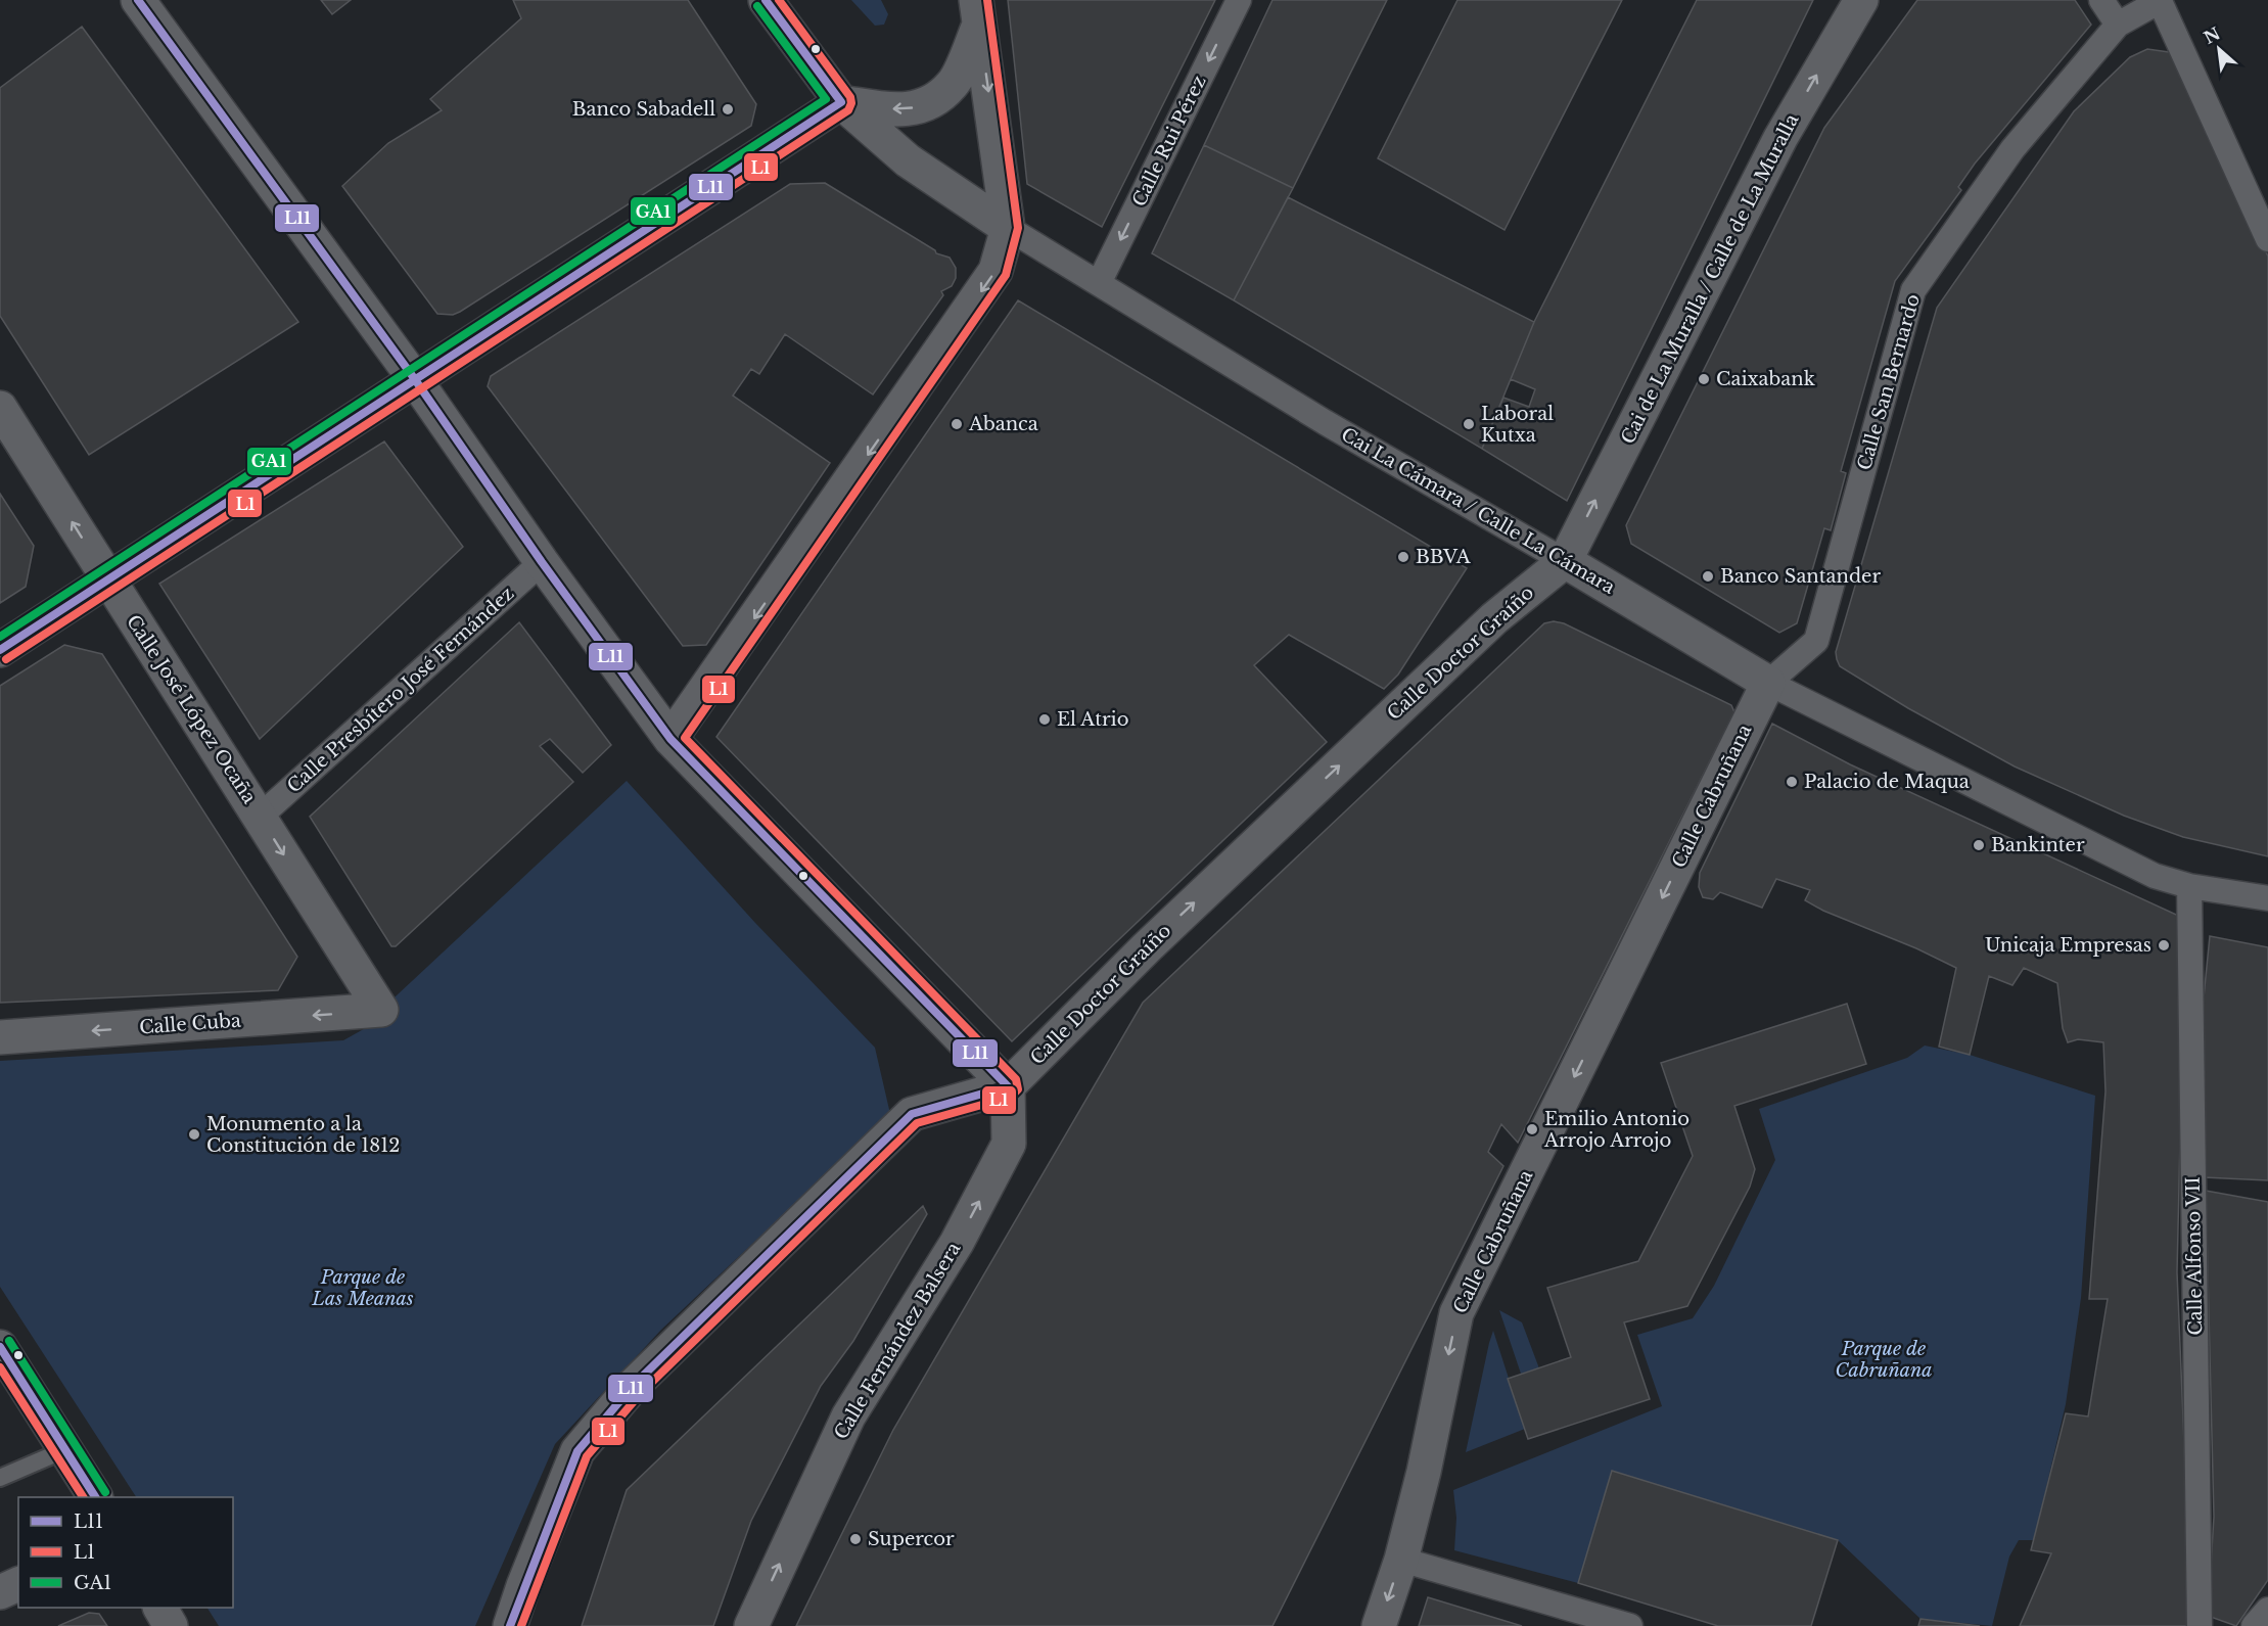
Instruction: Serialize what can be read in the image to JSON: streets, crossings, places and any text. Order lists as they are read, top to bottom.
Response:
{
  "streets": {
    "street": [
      "Calle Rui Pérez",
      "Cai de La Muralla / Calle de La Muralla",
      "Calle San Bernardo",
      "Cai La Cámara / Calle La Cámara",
      "Calle Doctor Graíño",
      "Calle Presbítero José Fernández",
      "Calle José López Ocaña",
      "Calle Cabruñana",
      "Calle Cuba",
      "Calle Alfonso VII",
      "Calle Fernández Balsera"
    ]
  },
  "crossings": [
    ["Calle Rui Pérez", "Cai La Cámara / Calle La Cámara"],
    ["Cai de La Muralla / Calle de La Muralla", "Cai La Cámara / Calle La Cámara"],
    ["Cai de La Muralla / Calle de La Muralla", "Calle Doctor Graíño"],
    ["Calle San Bernardo", "Cai La Cámara / Calle La Cámara"],
    ["Calle San Bernardo", "Calle Cabruñana"],
    ["Cai La Cámara / Calle La Cámara", "Calle Doctor Graíño"],
    ["Cai La Cámara / Calle La Cámara", "Calle Cabruñana"],
    ["Cai La Cámara / Calle La Cámara", "Calle Alfonso VII"],
    ["Calle Doctor Graíño", "Calle Fernández Balsera"],
    ["Calle Presbítero José Fernández", "Calle José López Ocaña"],
    ["Calle José López Ocaña", "Calle Cuba"]
  ],
  "one_way": [
    "Calle Rui Pérez",
    "Cai de La Muralla / Calle de La Muralla",
    "Calle Doctor Graíño",
    "Calle Cabruñana",
    "Calle Cuba",
    "Calle Fernández Balsera"
  ],
  "parks": ["Parque de Las Meanas", "Parque de Cabruñana"],
  "places": [
    "Banco Sabadell",
    "Caixabank",
    "Abanca",
    "Laboral Kutxa",
    "BBVA",
    "Banco Santander",
    "El Atrio",
    "Palacio de Maqua",
    "Bankinter",
    "Unicaja Empresas",
    "Emilio Antonio Arrojo Arrojo",
    "Monumento a la Constitución de 1812",
    "Supercor"
  ],
  "lines": ["transit line L11", "transit line L1", "transit line GA1"],
  "legend": ["L11", "L1", "GA1"],
  "north": "top left"
}
